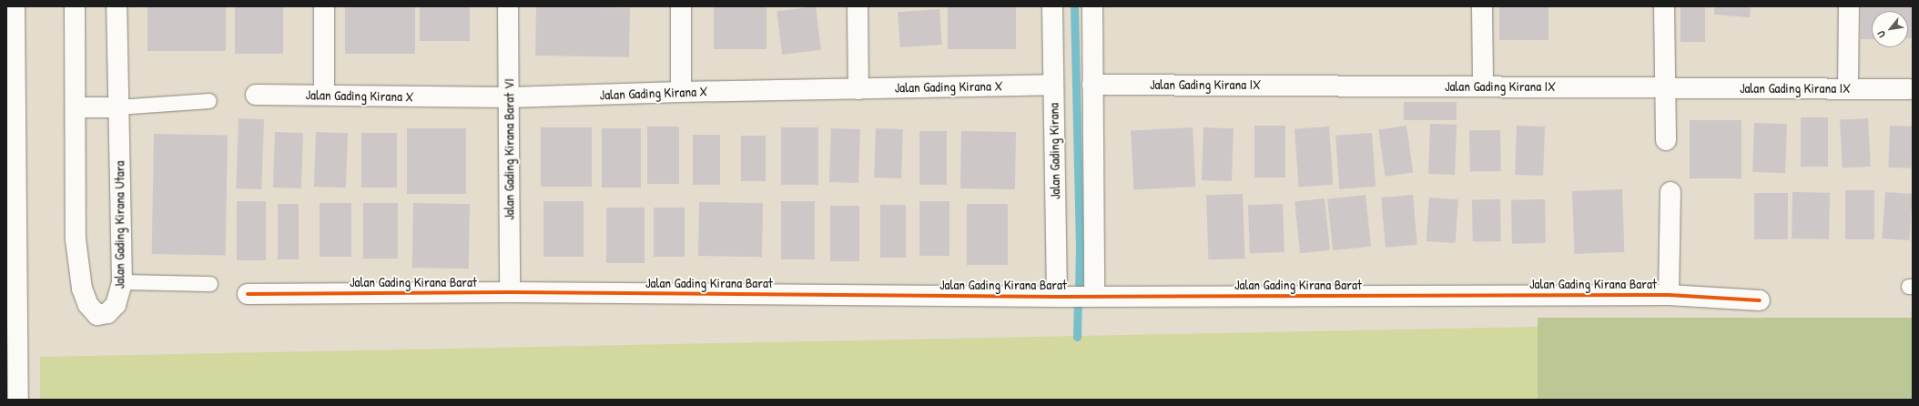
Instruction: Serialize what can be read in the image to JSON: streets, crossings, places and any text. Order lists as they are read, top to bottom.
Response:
{
  "streets": {
    "street": [
      "Jalan Gading Kirana IX",
      "Jalan Gading Kirana X",
      "Jalan Gading Kirana Barat VI",
      "Jalan Gading Kirana",
      "Jalan Gading Kirana Utara",
      "Jalan Gading Kirana Barat"
    ]
  },
  "crossings": [
    ["Jalan Gading Kirana X", "Jalan Gading Kirana Barat VI"],
    ["Jalan Gading Kirana X", "Jalan Gading Kirana"],
    ["Jalan Gading Kirana Barat VI", "Jalan Gading Kirana Barat"],
    ["Jalan Gading Kirana", "Jalan Gading Kirana Barat"]
  ],
  "north": "bottom left"
}
